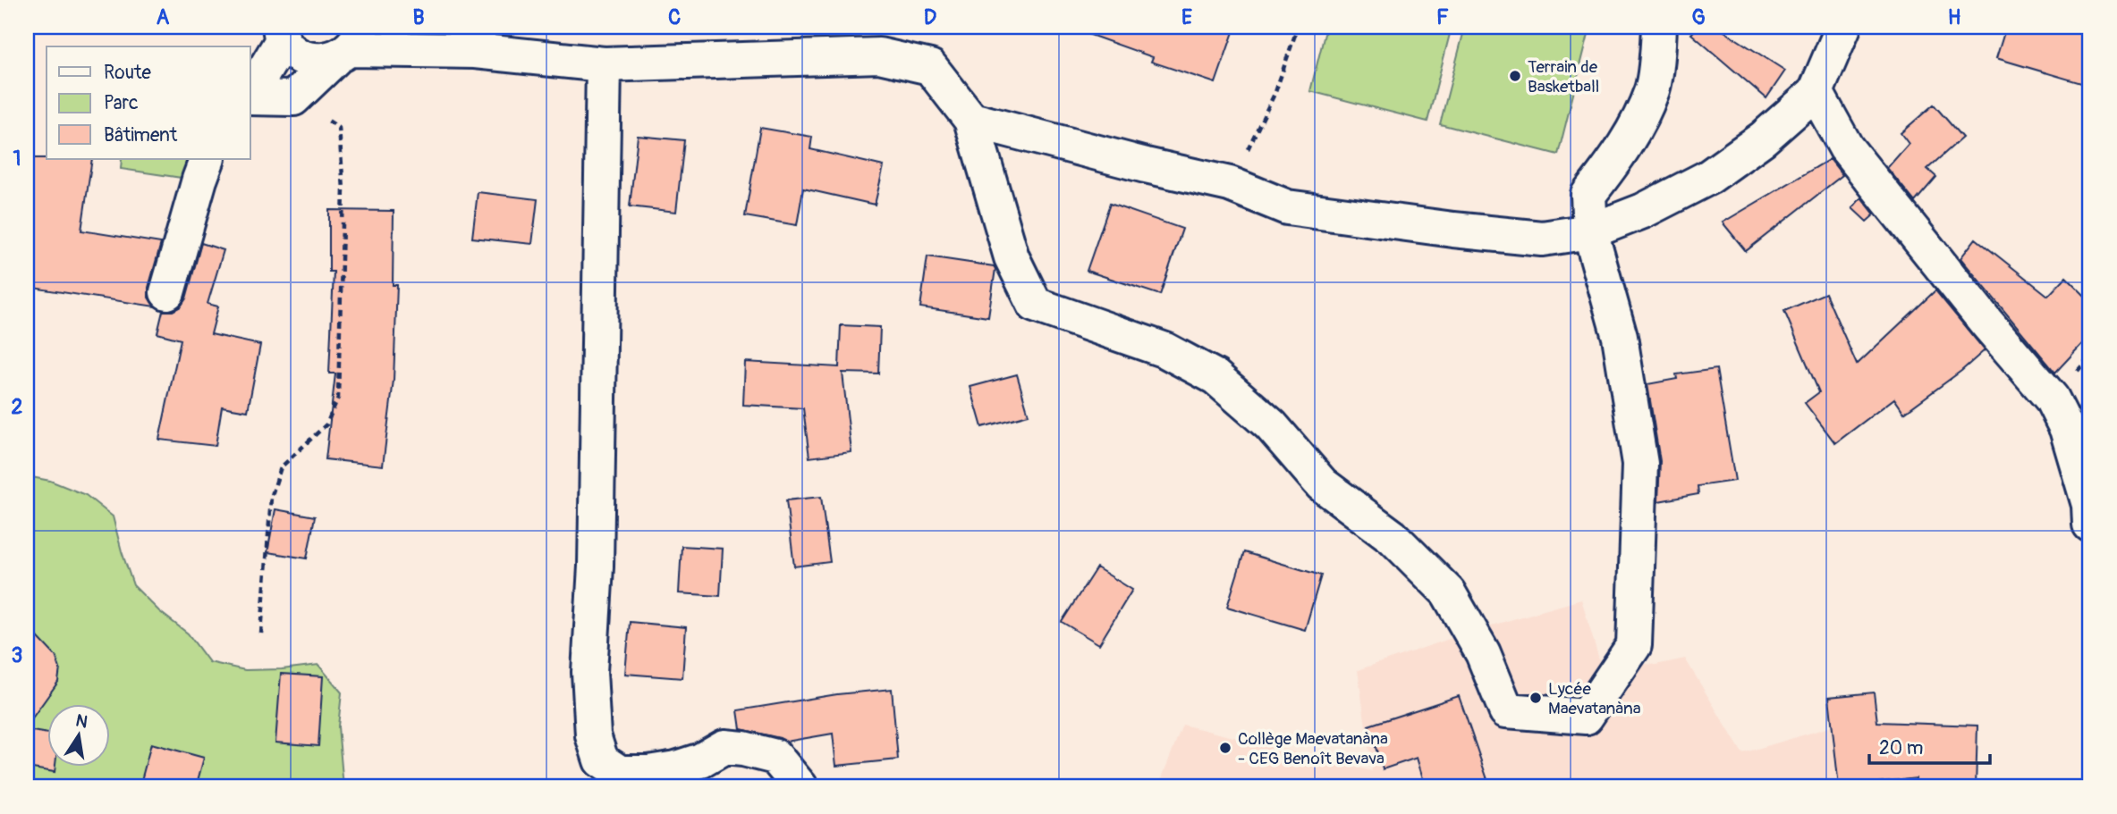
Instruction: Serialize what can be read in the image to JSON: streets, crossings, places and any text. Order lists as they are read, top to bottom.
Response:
{
  "places": ["Terrain de Basketball", "Lycée Maevatanàna", "Collège Maevatanàna - CEG Benoît Bevava"],
  "legend": ["Route", "Parc", "Bâtiment"],
  "scale_bar": "20 m",
  "north": "top",
  "grid": {
    "columns": [
      "A",
      "B",
      "C",
      "D",
      "E",
      "F",
      "G",
      "H"
    ],
    "rows": ["1", "2", "3"]
  }
}
